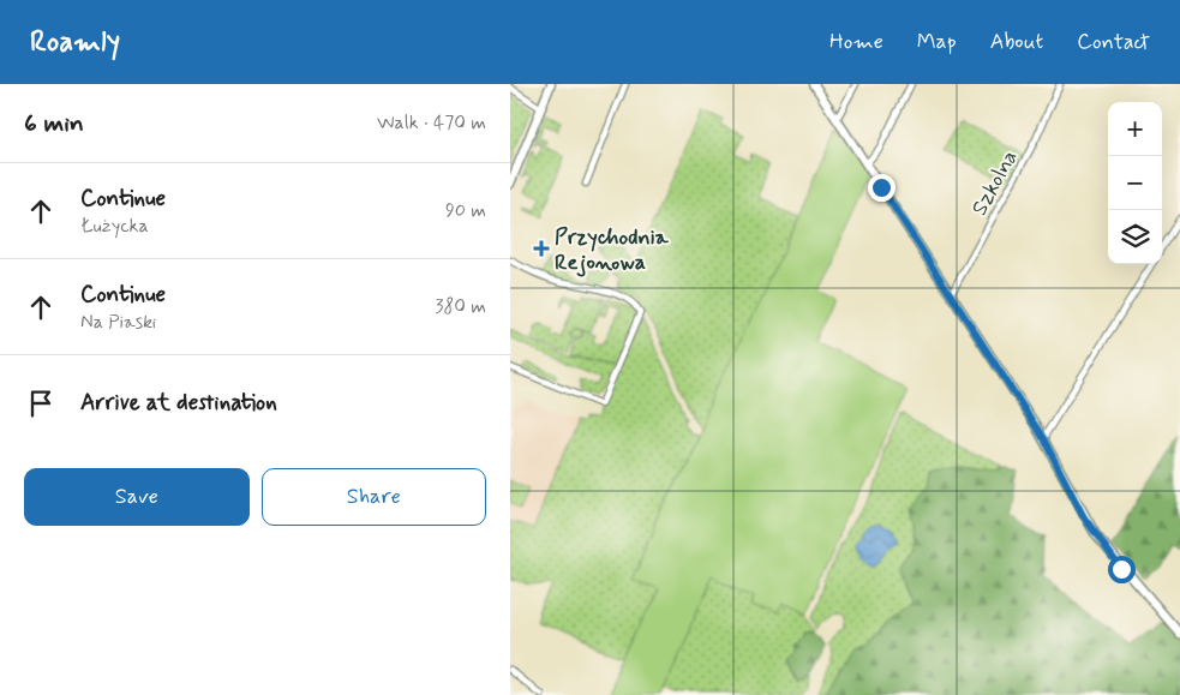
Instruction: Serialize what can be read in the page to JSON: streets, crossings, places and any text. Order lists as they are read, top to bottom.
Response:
{
  "streets": {
    "street": ["Szkolna"]
  },
  "places": {
    "health": ["Przychodnia Rejonowa"]
  },
  "page": {
    "header": "Roamly",
    "nav": [
      "Home",
      "Map",
      "About",
      "Contact"
    ],
    "heading": ["6 min", "Walk · 470 m"],
    "map_buttons": ["+", "−"],
    "list": [
      ["Continue", "Łużycka", "90 m"],
      ["Continue", "Na Piaski", "380 m"],
      "Arrive at destination"
    ],
    "buttons": ["Save", "Share"]
  }
}
